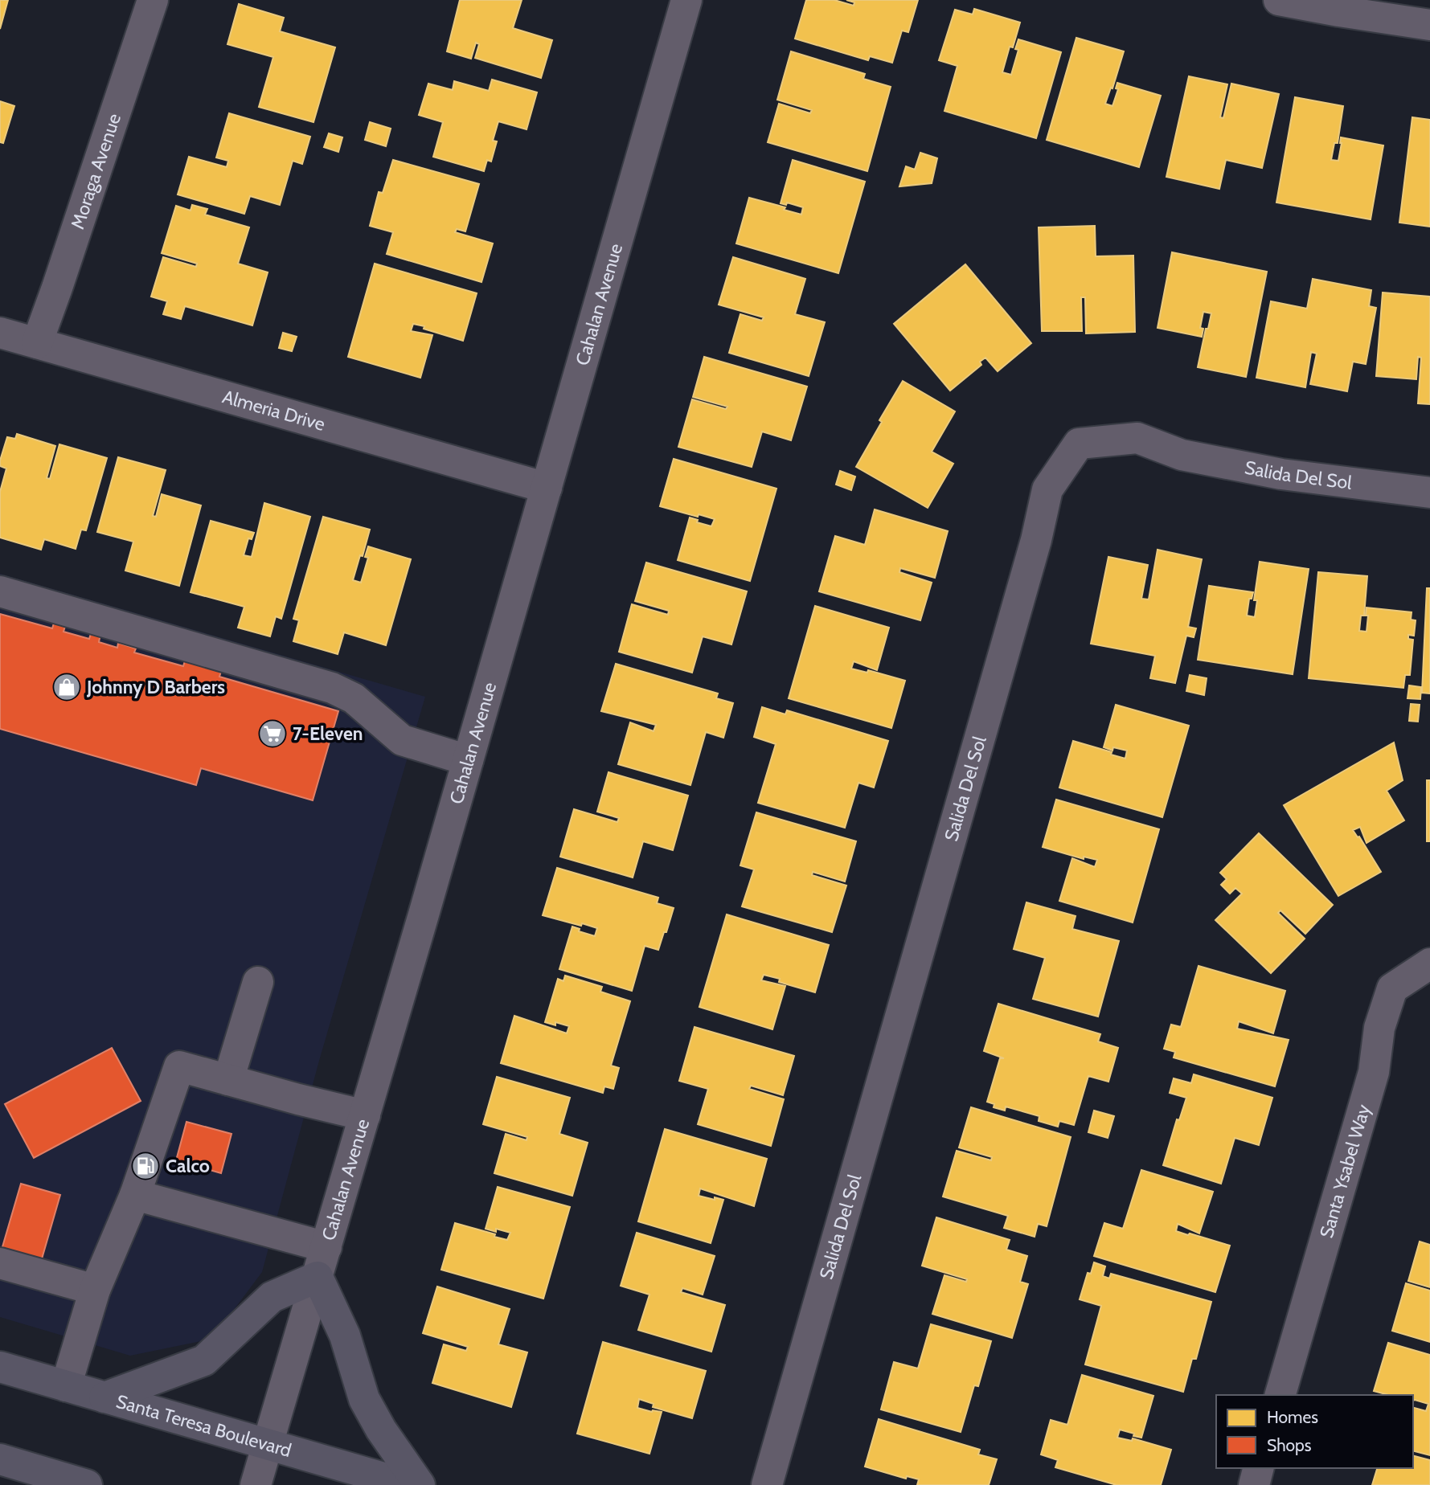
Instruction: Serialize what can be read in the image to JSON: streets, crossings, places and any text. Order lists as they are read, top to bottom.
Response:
{
  "streets": {
    "main road": ["Santa Teresa Boulevard"],
    "street": [
      "Moraga Avenue",
      "Cahalan Avenue",
      "Almeria Drive",
      "Salida Del Sol",
      "Santa Ysabel Way"
    ]
  },
  "crossings": [
    ["Moraga Avenue", "Almeria Drive"],
    ["Cahalan Avenue", "Almeria Drive"],
    ["Cahalan Avenue", "Santa Teresa Boulevard"]
  ],
  "places": {
    "shop": ["Johnny D Barbers"],
    "supermarket": ["7-Eleven"],
    "fuel station": ["Calco"]
  },
  "legend": ["Homes", "Shops"]
}
